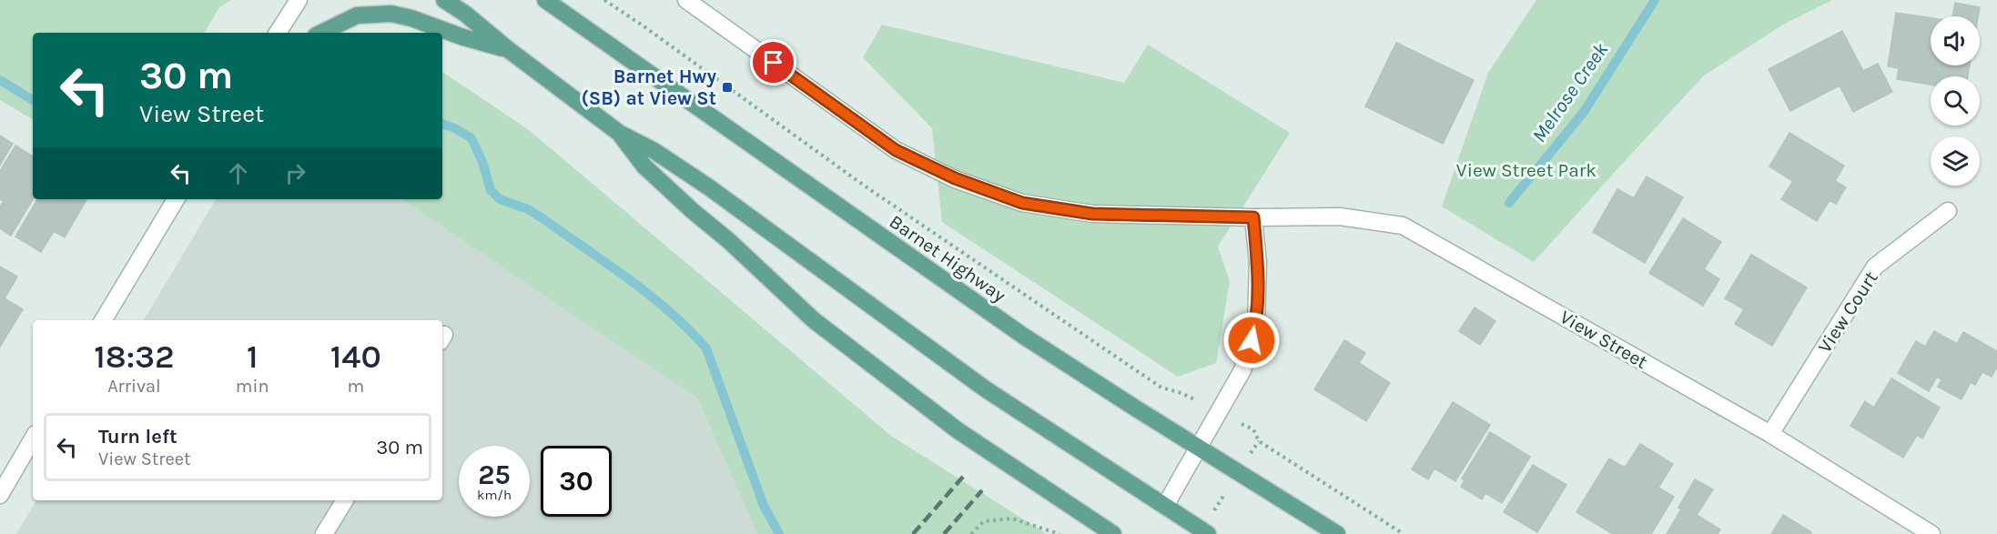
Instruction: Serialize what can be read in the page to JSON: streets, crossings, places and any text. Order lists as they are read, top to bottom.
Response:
{
  "streets": {
    "main road": ["Barnet Highway"],
    "street": ["View Court", "View Street"]
  },
  "crossings": [
    ["View Court", "View Street"]
  ],
  "water": ["Melrose Creek"],
  "parks": ["View Street Park"],
  "places": {
    "transit": ["Barnet Hwy (SB) at View St"]
  },
  "page": {
    "turn": ["30 m", "View Street"],
    "eta": [
      "18:32",
      "Arrival",
      "1",
      "min",
      "140",
      "m"
    ],
    "list": [
      {
        "name": "Turn left",
        "note": "View Street",
        "value": "30 m"
      }
    ],
    "speed": "25 km/h",
    "limit": "30"
  }
}
